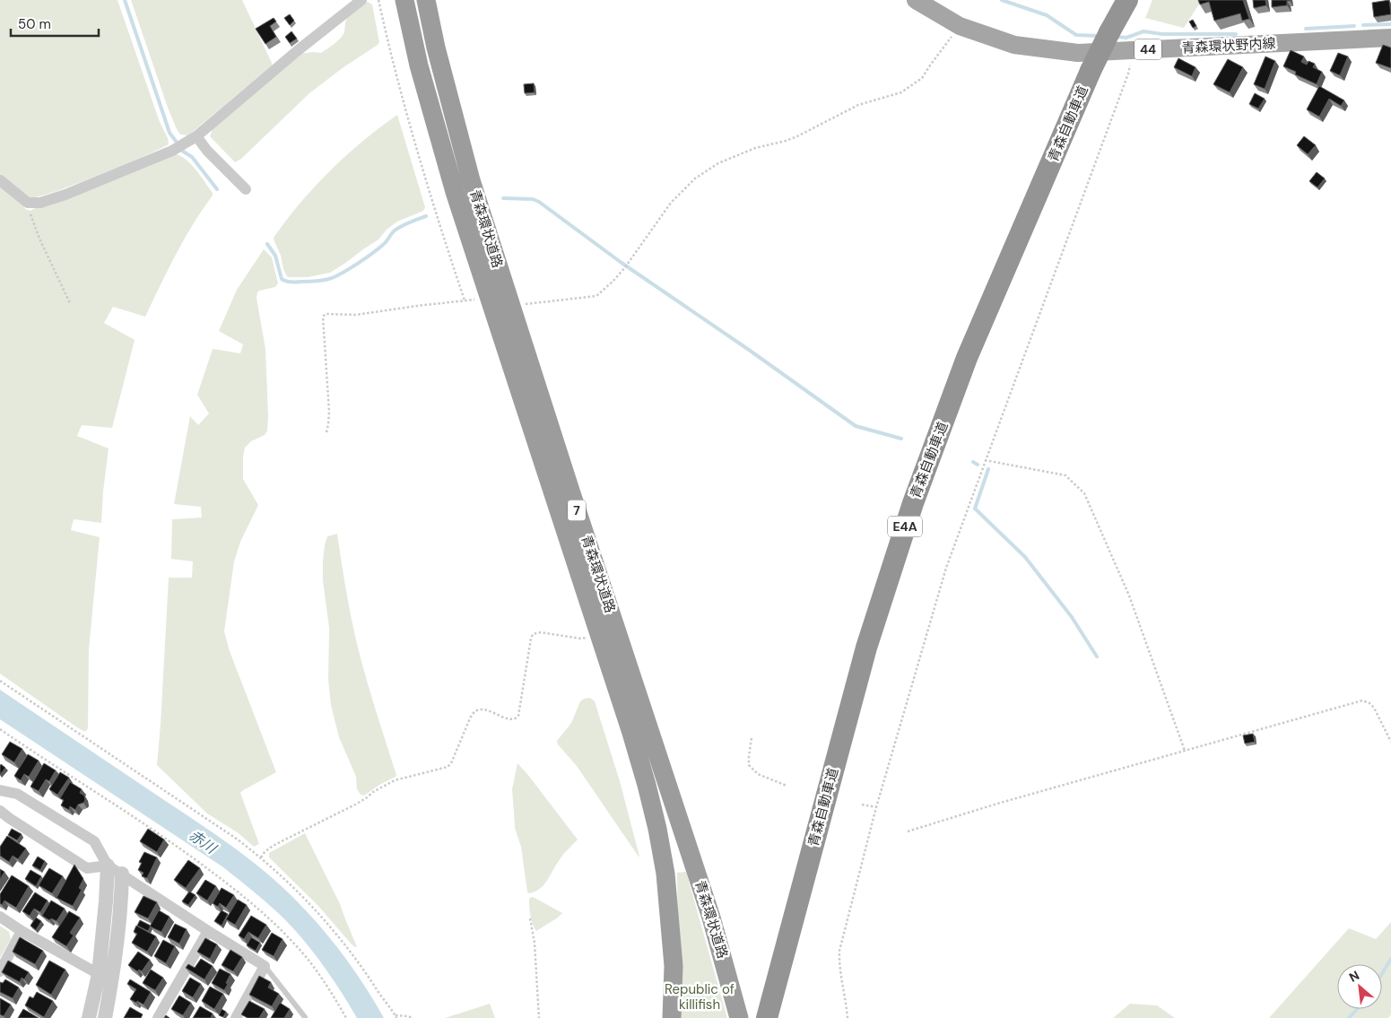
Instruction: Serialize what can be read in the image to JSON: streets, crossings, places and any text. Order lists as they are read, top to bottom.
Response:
{
  "streets": {
    "highway": [
      "青森自動車道",
      "青森環状道路",
      "7",
      "E4A"
    ],
    "main road": ["青森環状野内線", "44"]
  },
  "water": ["赤川"],
  "parks": ["Republic of killifish"],
  "scale_bar": "50 m",
  "north": "top left"
}
